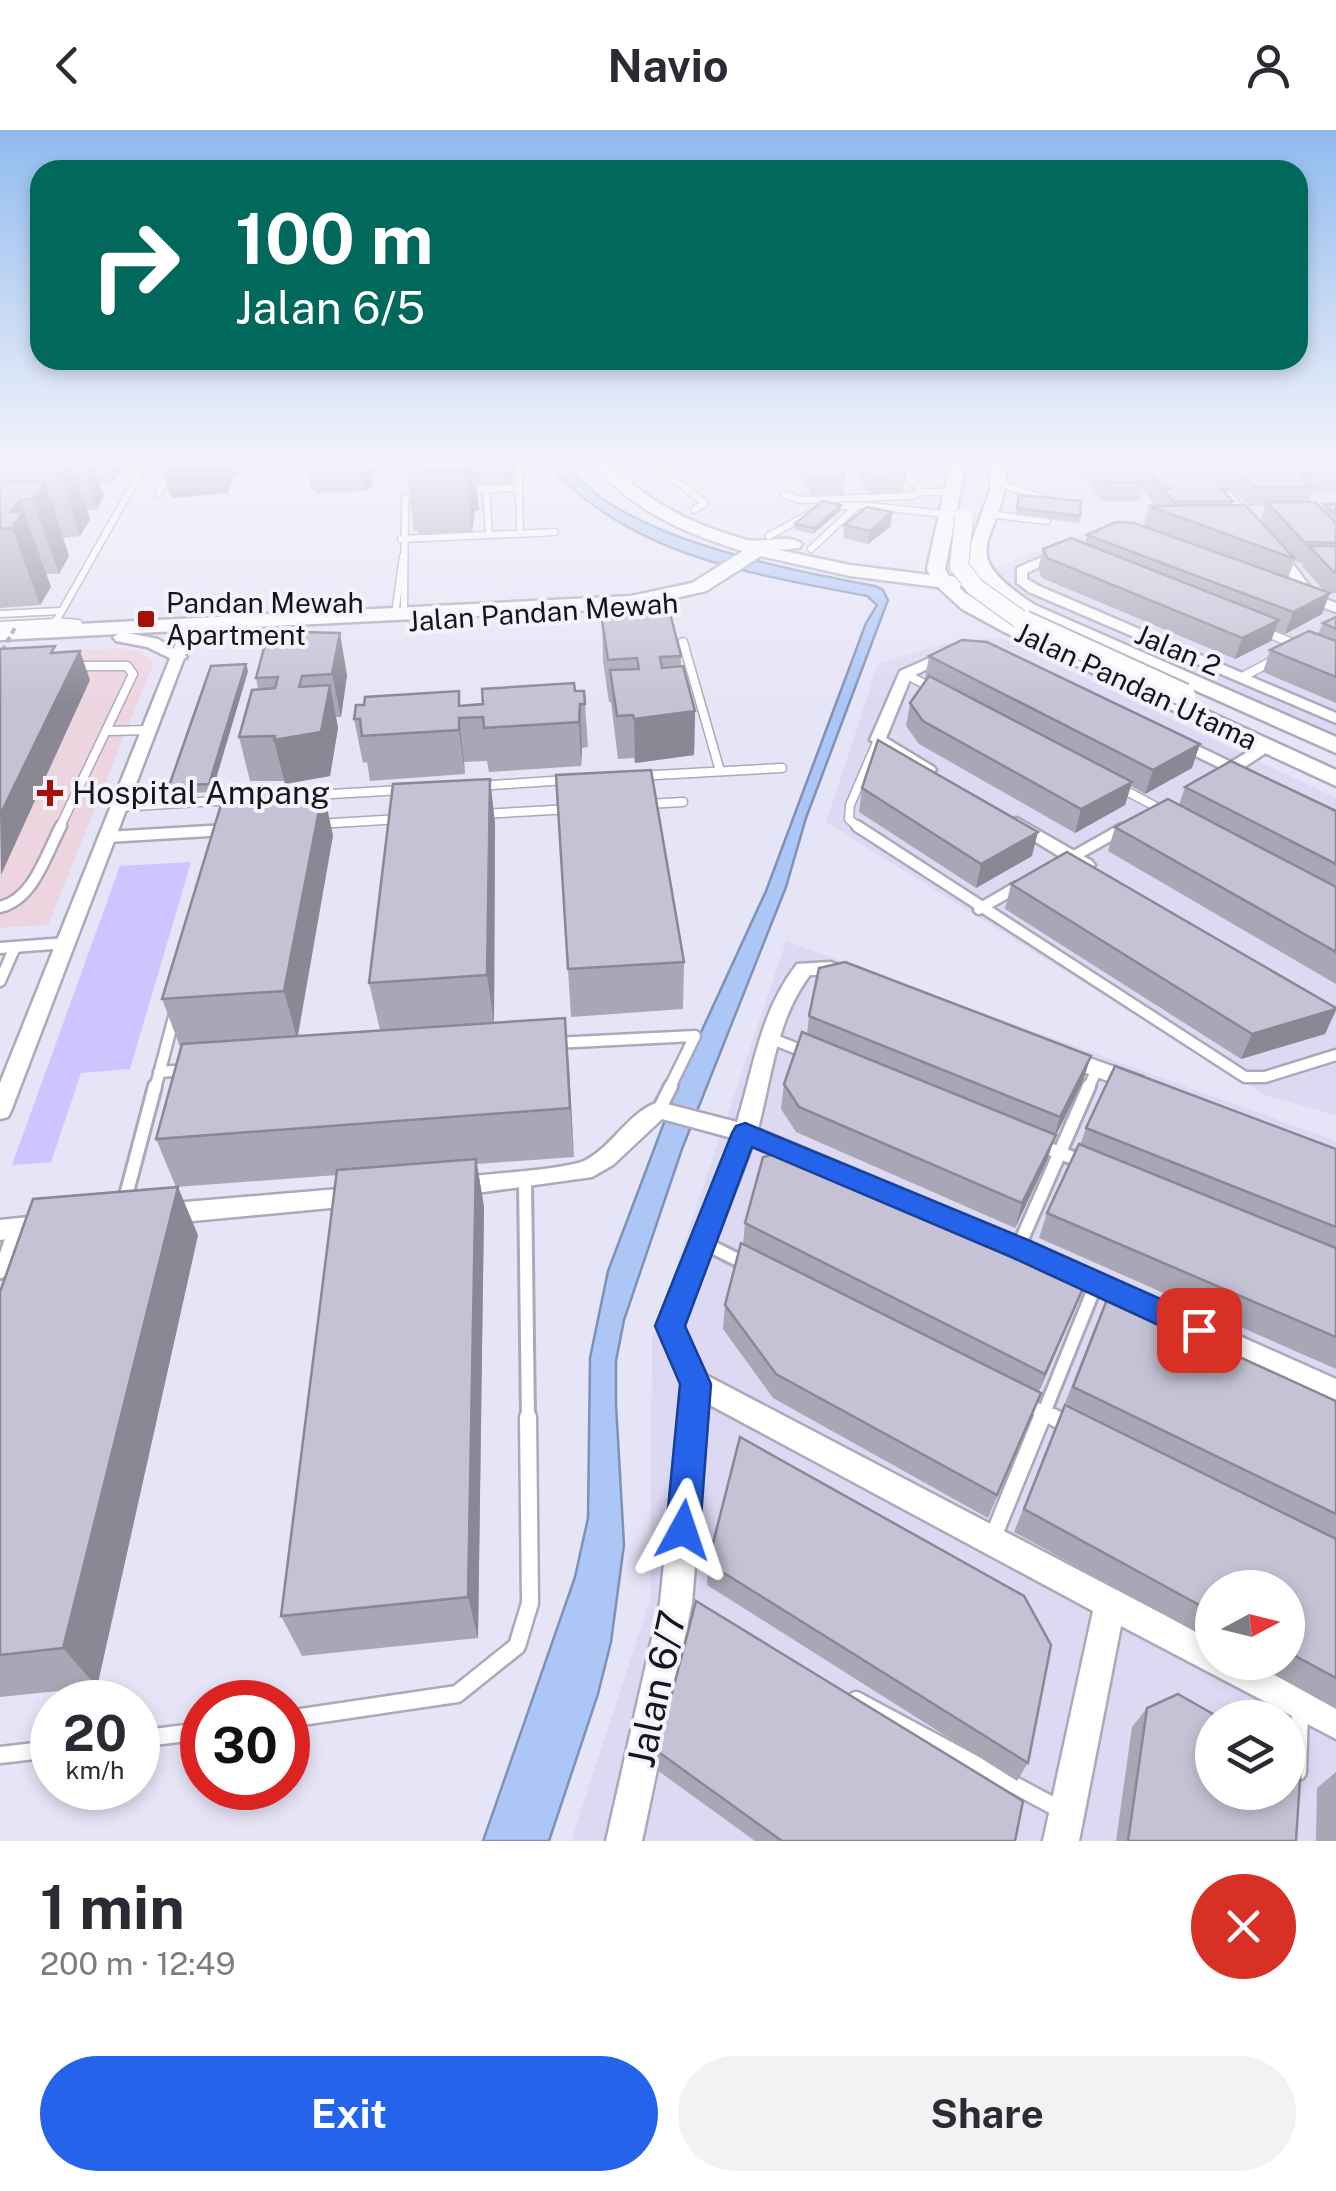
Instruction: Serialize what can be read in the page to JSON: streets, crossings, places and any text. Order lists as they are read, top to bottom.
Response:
{
  "streets": {
    "main road": ["Jalan Pandan Mewah", "Jalan Pandan Utama"],
    "street": ["Jalan 2", "Jalan 6/7"]
  },
  "crossings": [
    ["Jalan Pandan Mewah", "Jalan Pandan Utama"]
  ],
  "places": {
    "transit": ["Pandan Mewah Apartment"],
    "health": ["Hospital Ampang"]
  },
  "north": "right",
  "page": {
    "header": "Navio",
    "turn": ["100 m", "Jalan 6/5"],
    "speed": "20 km/h",
    "limit": "30",
    "heading": ["1 min", "200 m · 12:49"],
    "buttons": ["Exit", "Share"]
  }
}
